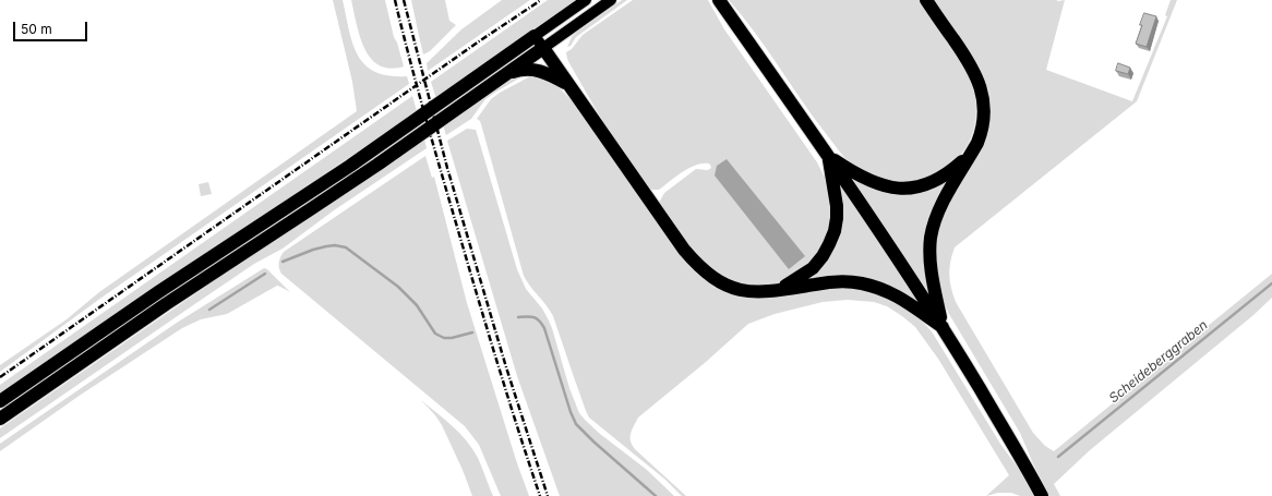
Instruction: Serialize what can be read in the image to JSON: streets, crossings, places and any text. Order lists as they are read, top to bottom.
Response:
{
  "water": ["Scheideberggraben"],
  "scale_bar": "50 m"
}
